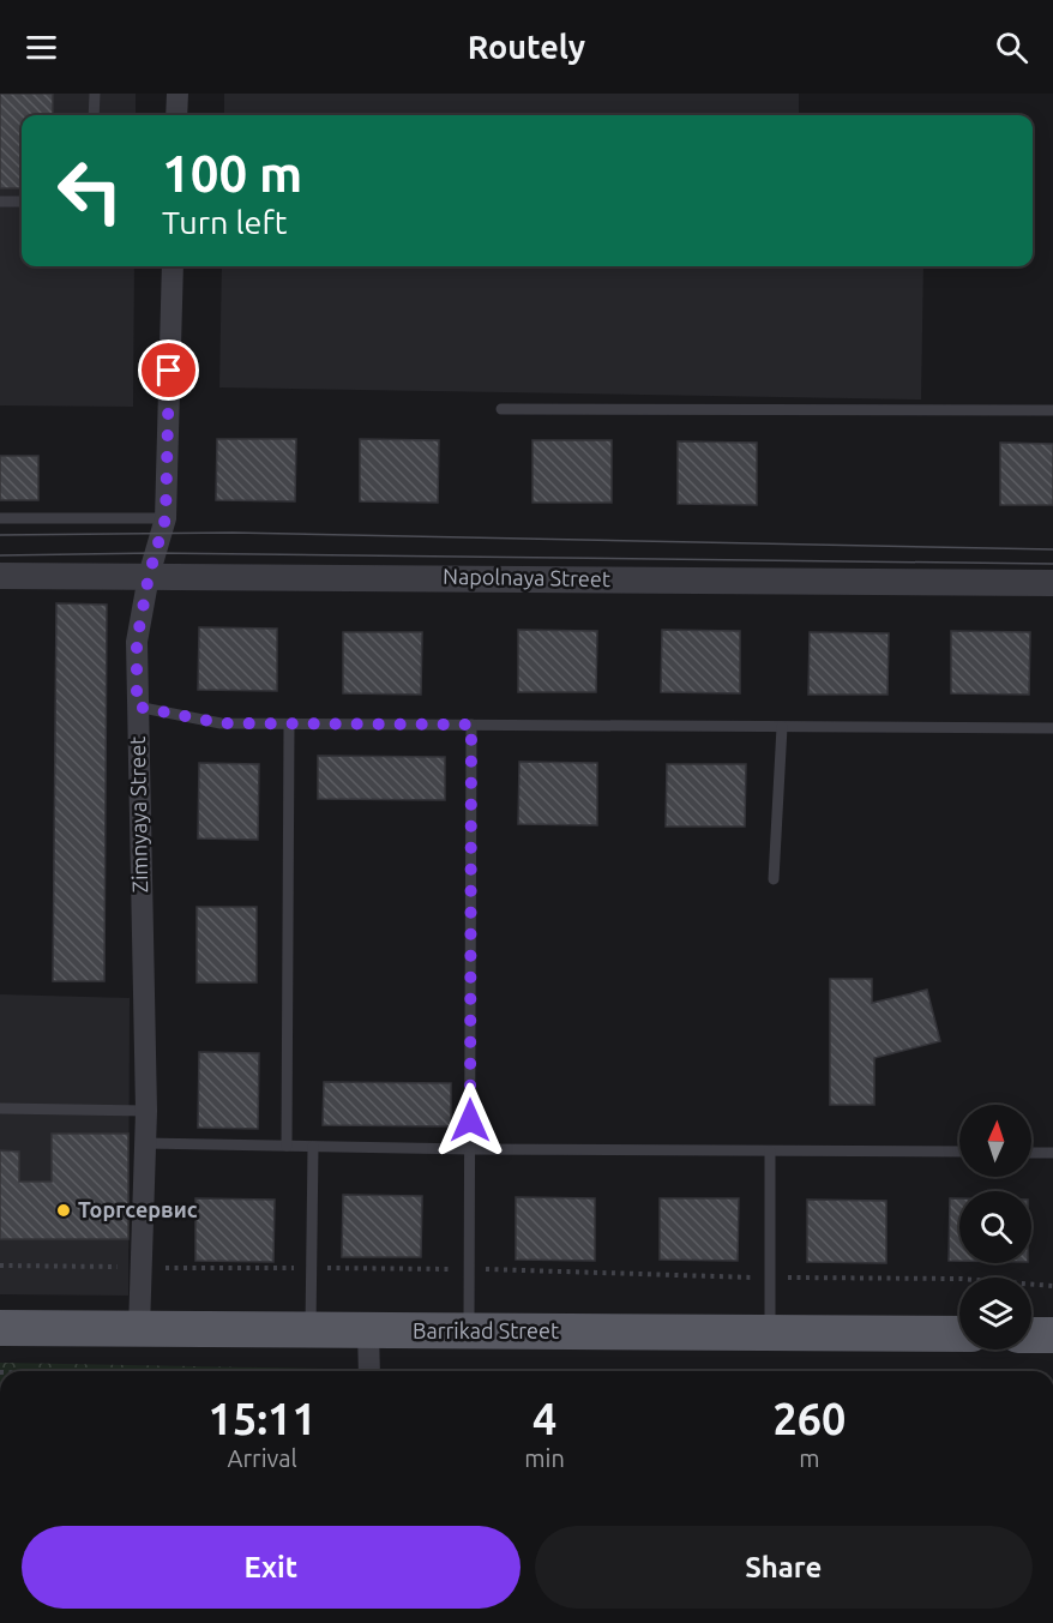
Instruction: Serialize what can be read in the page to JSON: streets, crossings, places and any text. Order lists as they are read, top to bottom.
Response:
{
  "streets": {
    "main road": ["Barrikad Street"],
    "street": ["Napolnaya Street", "Zimnyaya Street"]
  },
  "crossings": [
    ["Napolnaya Street", "Zimnyaya Street"],
    ["Zimnyaya Street", "Barrikad Street"]
  ],
  "places": ["Торгсервис"],
  "north": "top",
  "page": {
    "header": "Routely",
    "turn": ["100 m", "Turn left"],
    "eta": [
      "15:11",
      "Arrival",
      "4",
      "min",
      "260",
      "m"
    ],
    "buttons": ["Exit", "Share"]
  }
}
